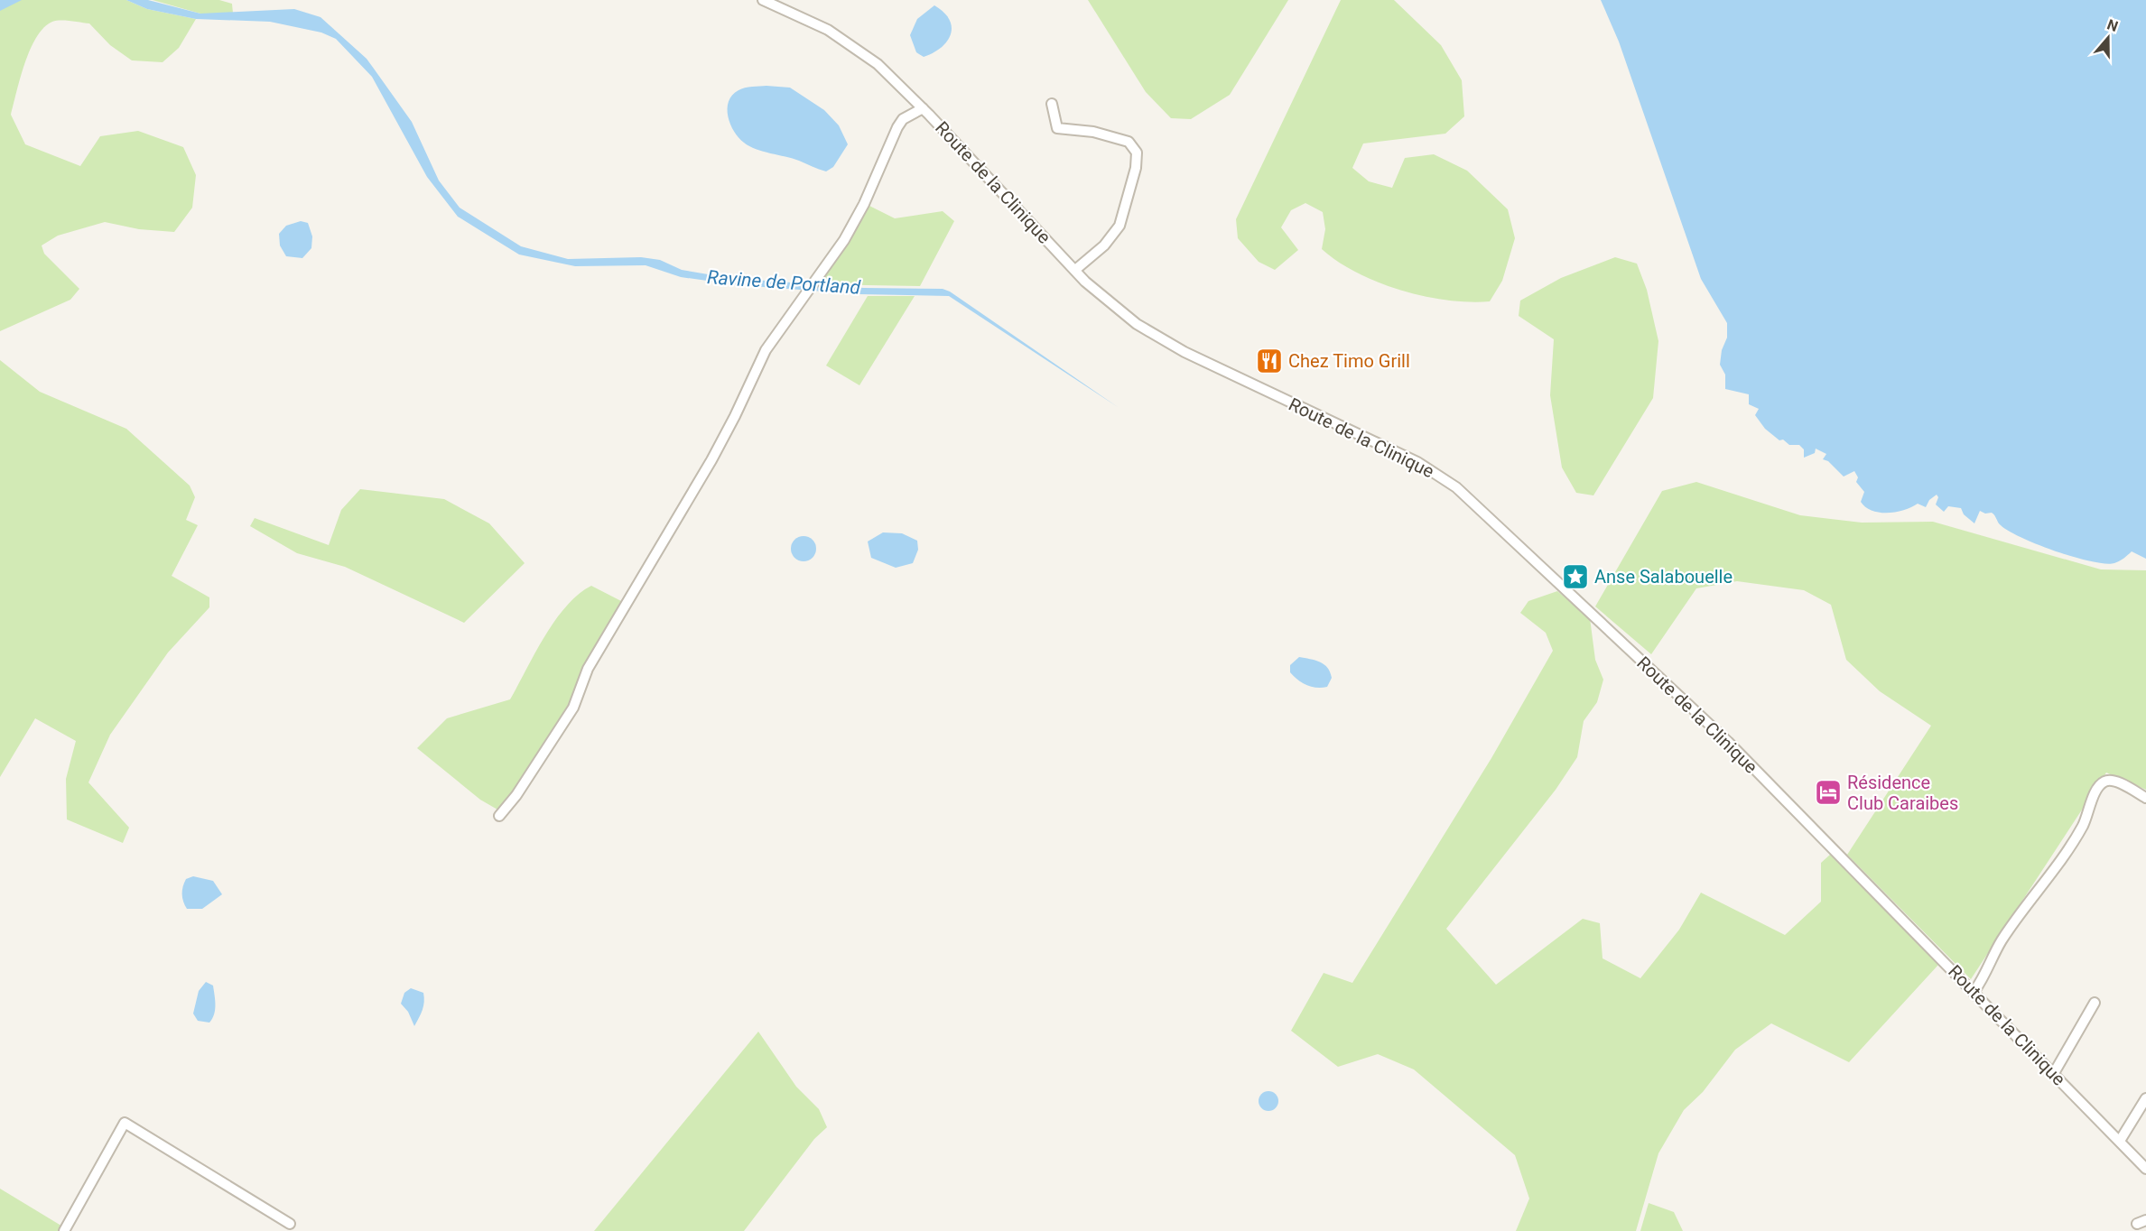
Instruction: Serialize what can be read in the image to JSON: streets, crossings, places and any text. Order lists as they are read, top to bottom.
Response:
{
  "streets": {
    "street": ["Route de la Clinique"]
  },
  "water": ["Ravine de Portland"],
  "places": {
    "restaurant": ["Chez Timo Grill"],
    "place": ["Anse Salabouelle"],
    "hotel": ["Résidence Club Caraibes"]
  },
  "north": "top"
}
